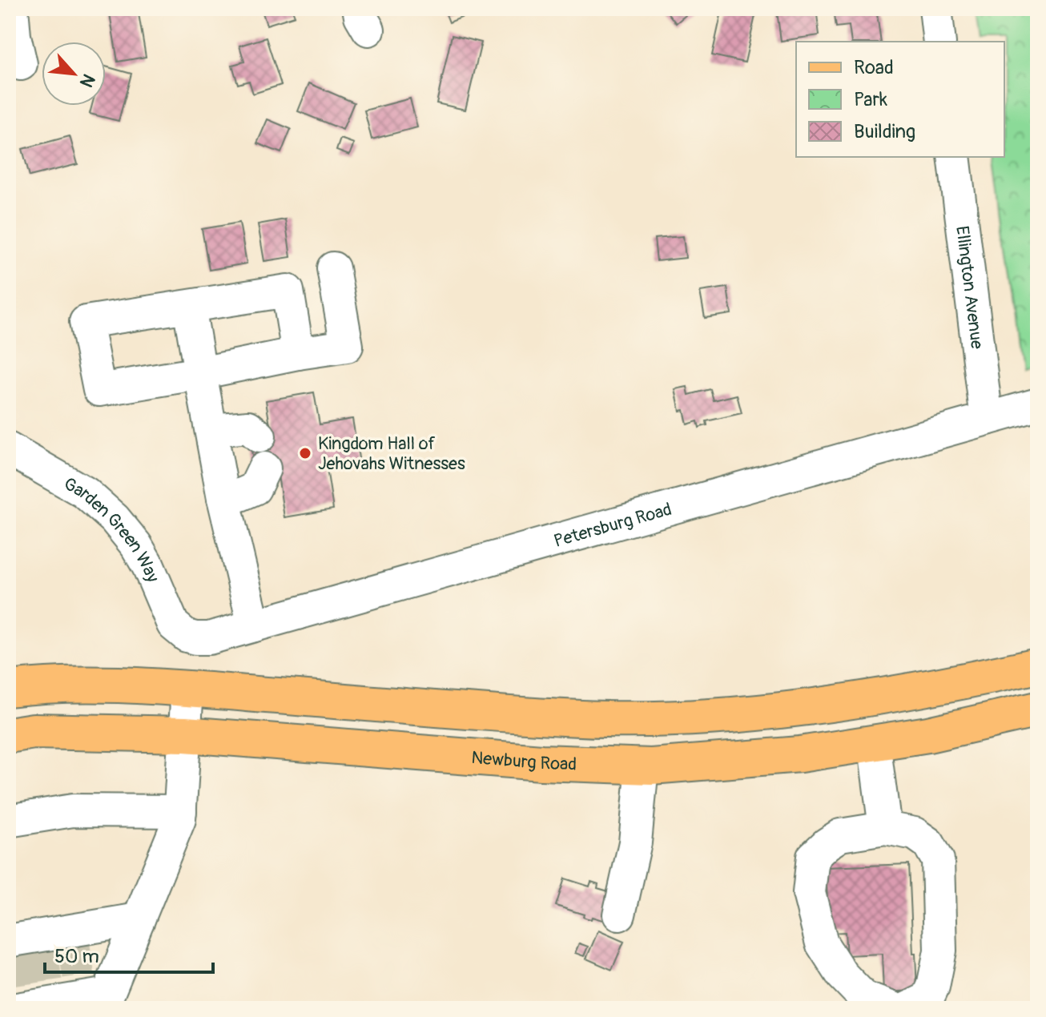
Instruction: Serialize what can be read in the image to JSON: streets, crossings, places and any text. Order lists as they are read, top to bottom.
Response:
{
  "streets": {
    "main road": ["Newburg Road"],
    "street": ["Ellington Avenue", "Petersburg Road", "Garden Green Way"]
  },
  "crossings": [
    ["Ellington Avenue", "Petersburg Road"],
    ["Petersburg Road", "Garden Green Way"]
  ],
  "places": ["Kingdom Hall of Jehovahs Witnesses"],
  "legend": ["Road", "Park", "Building"],
  "scale_bar": "50 m",
  "north": "bottom right"
}
